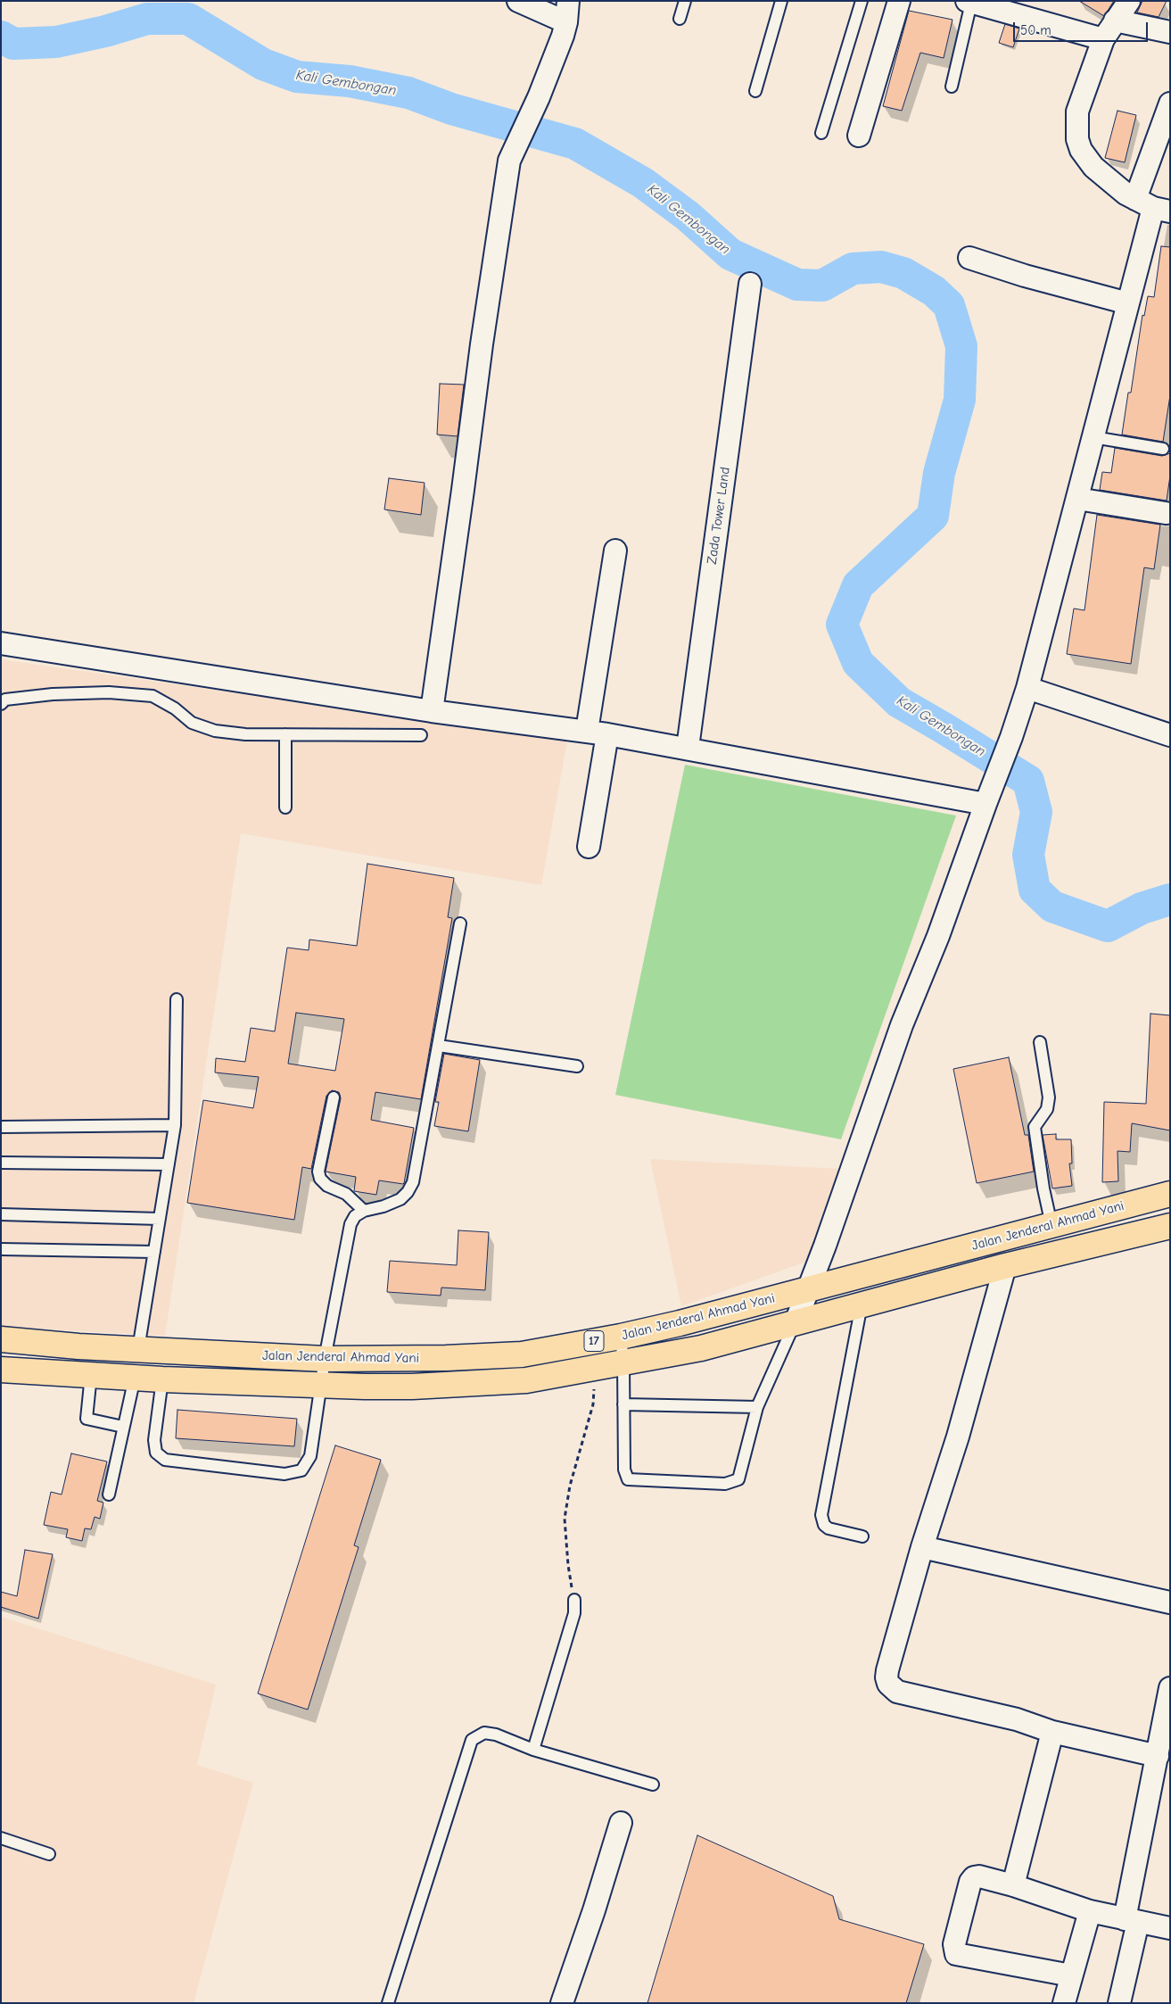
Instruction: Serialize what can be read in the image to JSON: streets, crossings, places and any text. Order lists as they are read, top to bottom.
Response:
{
  "streets": {
    "highway": ["Jalan Jenderal Ahmad Yani", "17"],
    "street": ["Zada Tower Land"]
  },
  "water": ["Kali Gembongan"],
  "scale_bar": "50 m"
}
